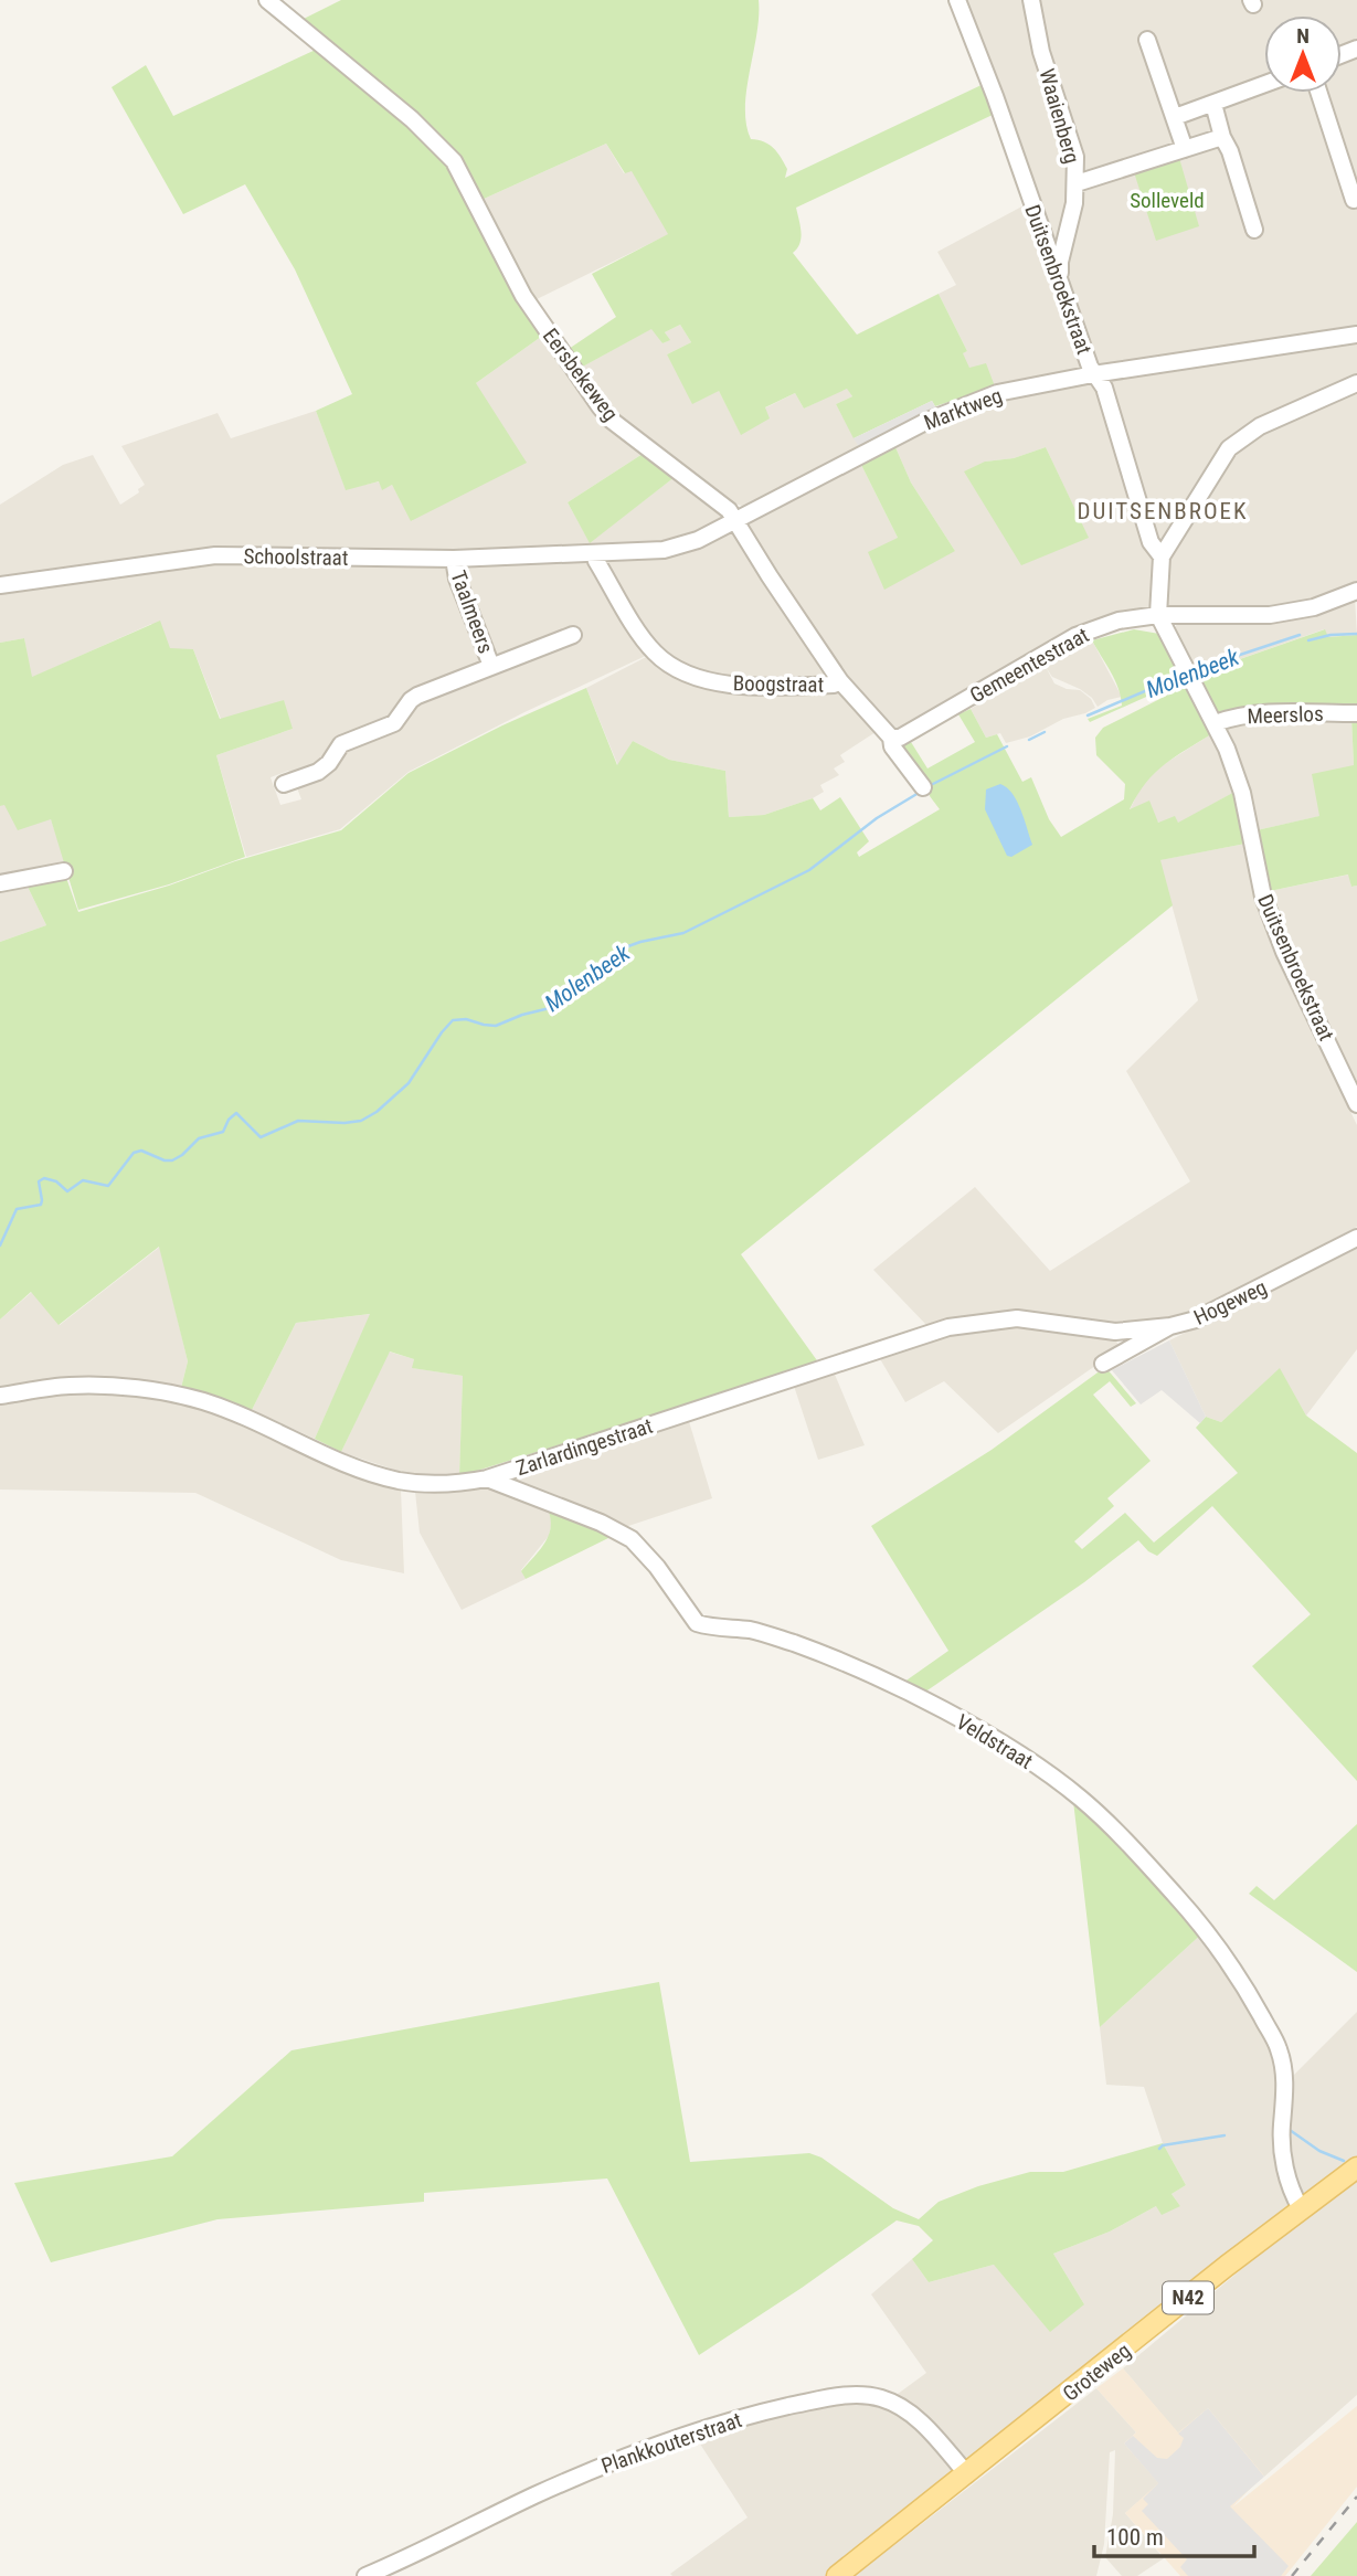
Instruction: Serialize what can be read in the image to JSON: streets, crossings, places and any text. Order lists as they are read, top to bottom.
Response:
{
  "streets": {
    "main road": ["N42", "Groteweg"],
    "street": [
      "Waaienberg",
      "Duitsenbroekstraat",
      "Eersbekeweg",
      "Marktweg",
      "Schoolstraat",
      "Taalmeers",
      "Gemeentestraat",
      "Boogstraat",
      "Meerslos",
      "Hogeweg",
      "Zarlardingestraat",
      "Veldstraat",
      "Plankkouterstraat"
    ]
  },
  "crossings": [
    ["Waaienberg", "Duitsenbroekstraat"],
    ["Duitsenbroekstraat", "Marktweg"],
    ["Duitsenbroekstraat", "Gemeentestraat"],
    ["Duitsenbroekstraat", "Meerslos"],
    ["Eersbekeweg", "Marktweg"],
    ["Eersbekeweg", "Gemeentestraat"],
    ["Eersbekeweg", "Boogstraat"],
    ["Marktweg", "Schoolstraat"],
    ["Marktweg", "Boogstraat"],
    ["Schoolstraat", "Taalmeers"],
    ["Schoolstraat", "Boogstraat"],
    ["Hogeweg", "Zarlardingestraat"],
    ["Zarlardingestraat", "Veldstraat"],
    ["Veldstraat", "Groteweg"],
    ["Groteweg", "Plankkouterstraat"]
  ],
  "districts": ["DUITSENBROEK"],
  "water": ["Molenbeek"],
  "parks": ["Solleveld"],
  "scale_bar": "100 m",
  "north": "top"
}
